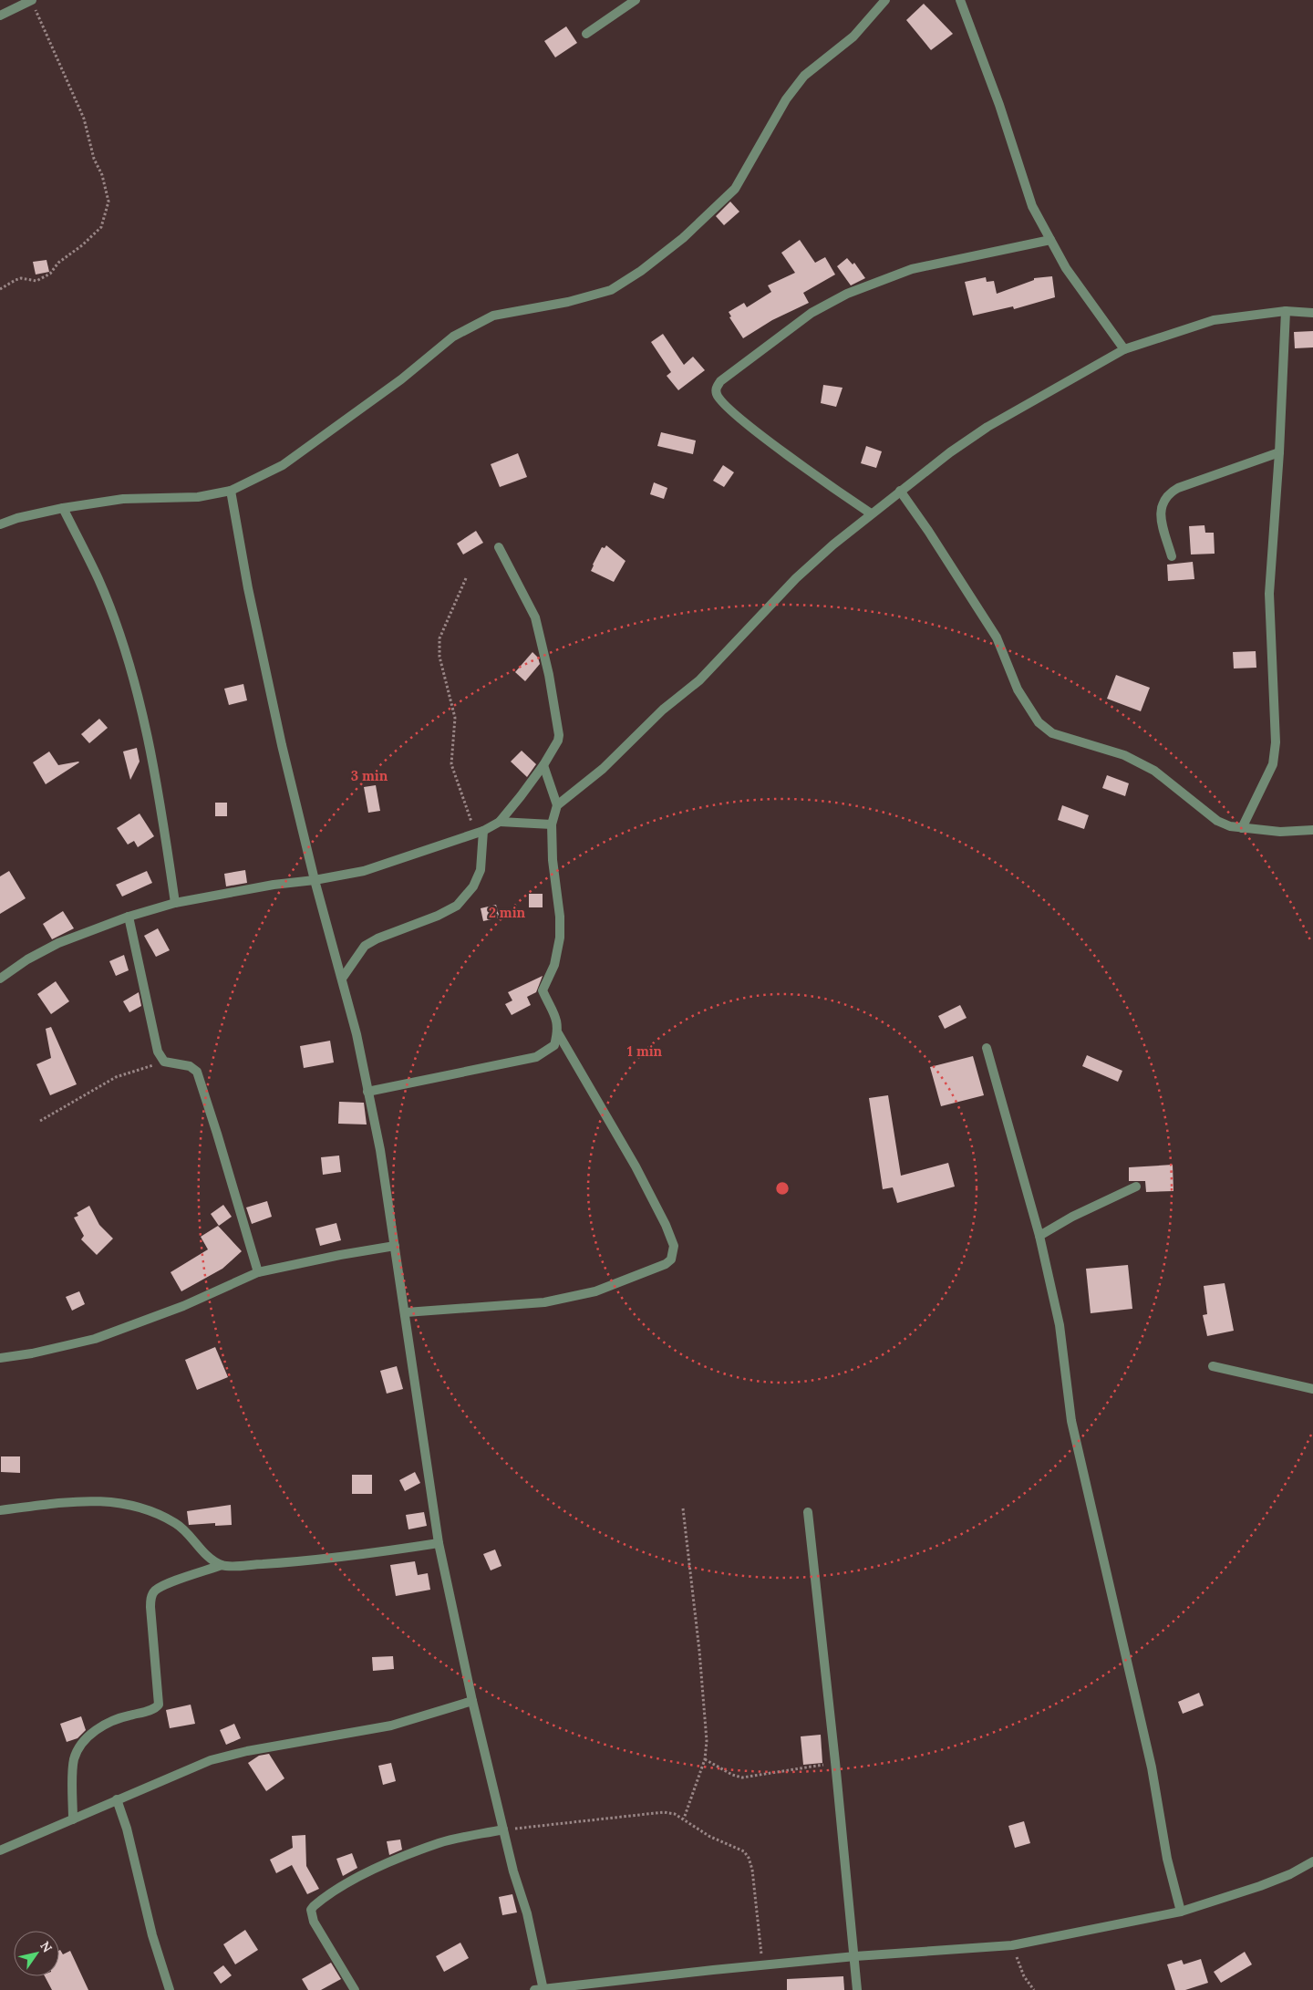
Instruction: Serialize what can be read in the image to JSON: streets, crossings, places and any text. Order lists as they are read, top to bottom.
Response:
{
  "north": "top right",
  "rings": ["3 min", "2 min", "1 min"]
}
